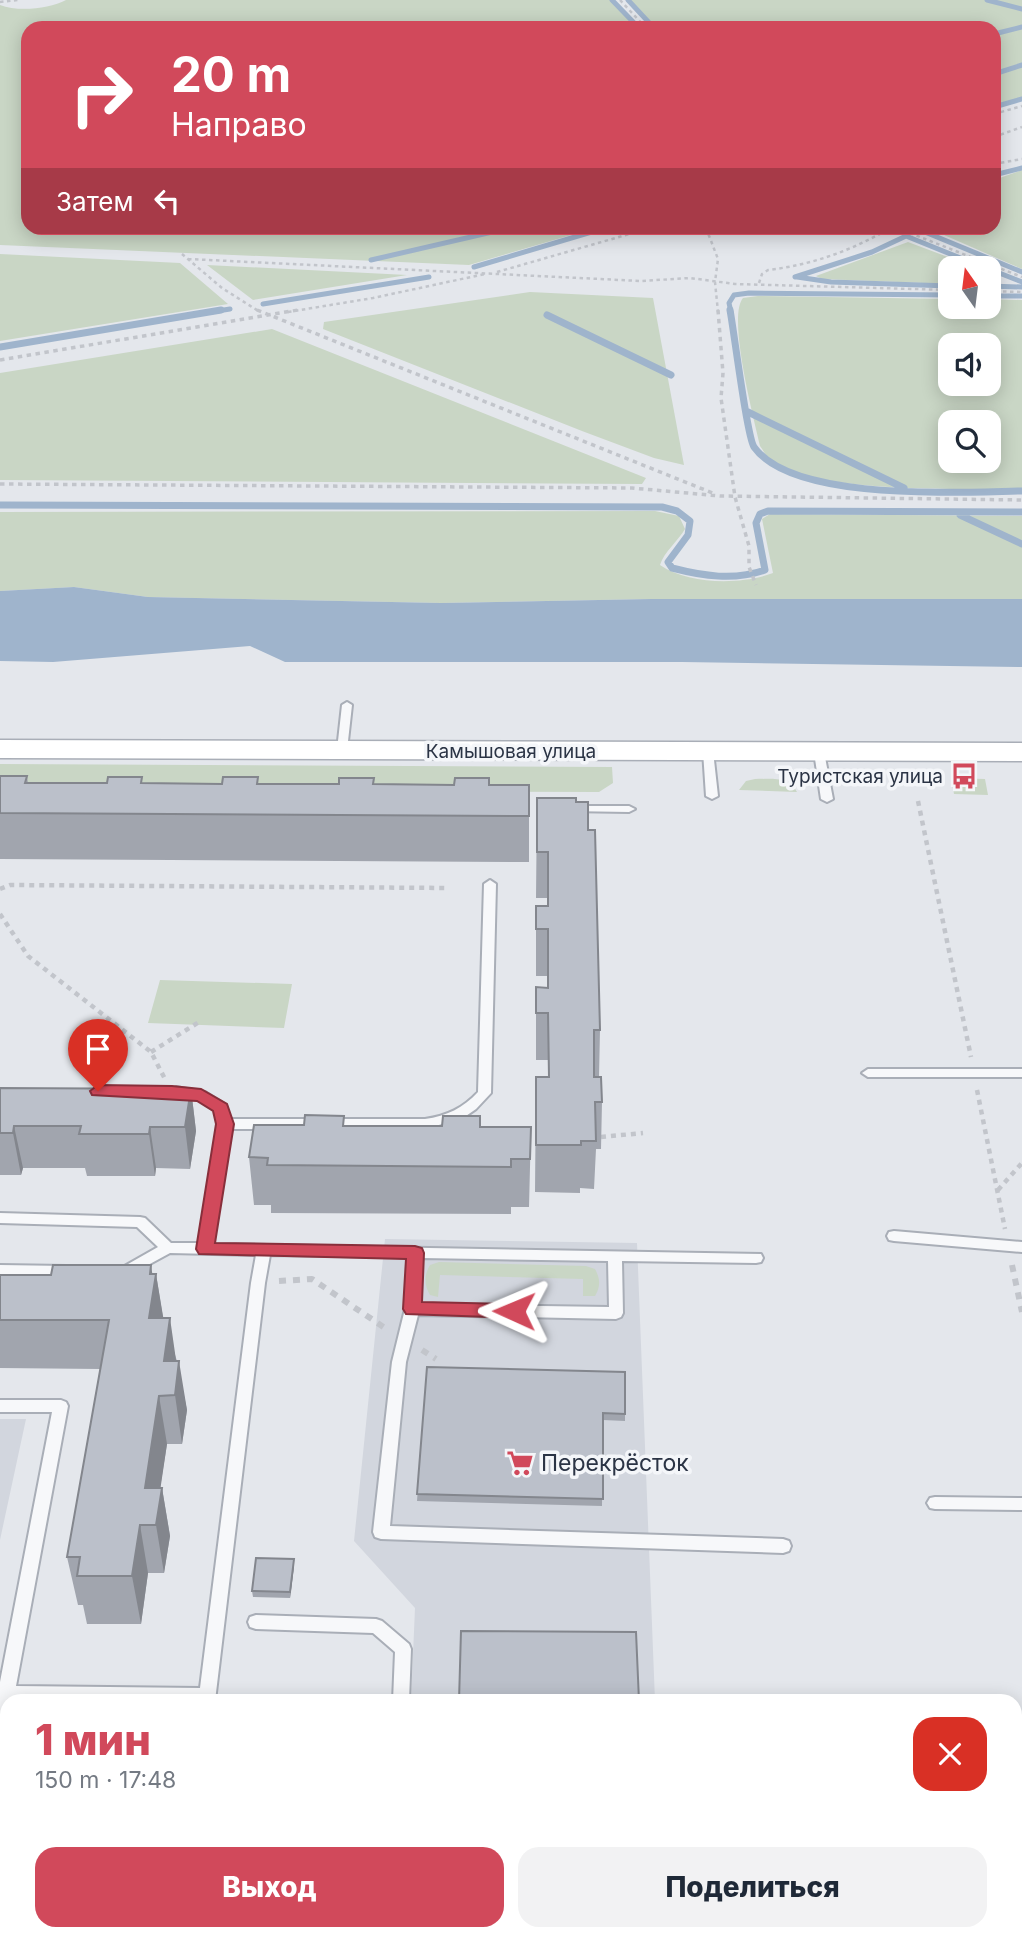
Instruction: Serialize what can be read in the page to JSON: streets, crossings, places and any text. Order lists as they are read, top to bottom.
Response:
{
  "streets": {
    "street": ["Камышовая улица"]
  },
  "places": {
    "bus stop": ["Туристская улица"],
    "supermarket": ["Перекрёсток"]
  },
  "north": "top",
  "page": {
    "turn": ["20 m", "Направо"],
    "then": "Затем",
    "heading": ["1 мин", "150 m · 17:48"],
    "buttons": ["Выход", "Поделиться"]
  }
}
